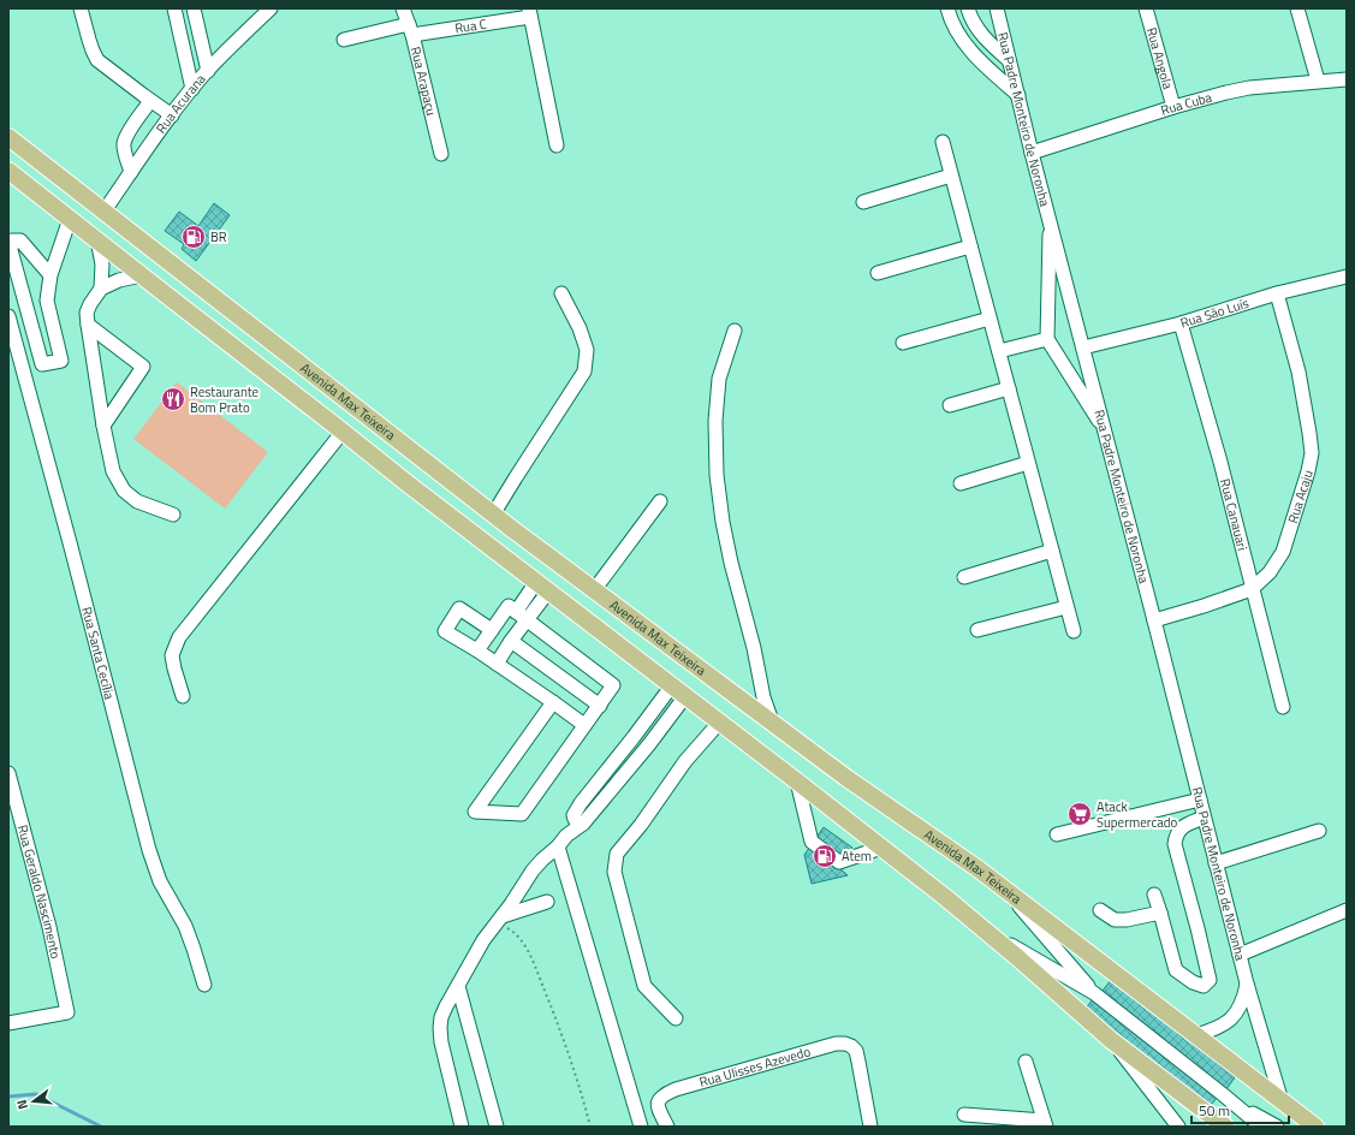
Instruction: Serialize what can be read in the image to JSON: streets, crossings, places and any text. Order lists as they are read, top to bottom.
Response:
{
  "streets": {
    "main road": ["Avenida Max Teixeira"],
    "street": [
      "Rua C",
      "Rua Angola",
      "Rua Arapaçu",
      "Rua Acurana",
      "Rua Cuba",
      "Rua Padre Monteiro de Noronha",
      "Rua São Luís",
      "Rua Acaju",
      "Rua Canauari",
      "Rua Santa Cecília",
      "Rua Geraldo Nascimento",
      "Rua Ulisses Azevedo"
    ]
  },
  "crossings": [
    ["Rua C", "Rua Arapaçu"],
    ["Rua Angola", "Rua Cuba"],
    ["Rua Acurana", "Avenida Max Teixeira"],
    ["Rua Cuba", "Rua Padre Monteiro de Noronha"],
    ["Rua Padre Monteiro de Noronha", "Rua São Luís"],
    ["Rua Padre Monteiro de Noronha", "Avenida Max Teixeira"],
    ["Rua Padre Monteiro de Noronha", "Rua Acaju"],
    ["Rua São Luís", "Rua Acaju"],
    ["Rua São Luís", "Rua Canauari"],
    ["Rua Acaju", "Rua Canauari"]
  ],
  "places": {
    "fuel station": ["BR", "Atem"],
    "restaurant": ["Restaurante Bom Prato"],
    "supermarket": ["Atack Supermercado"]
  },
  "scale_bar": "50 m",
  "north": "left"
}
